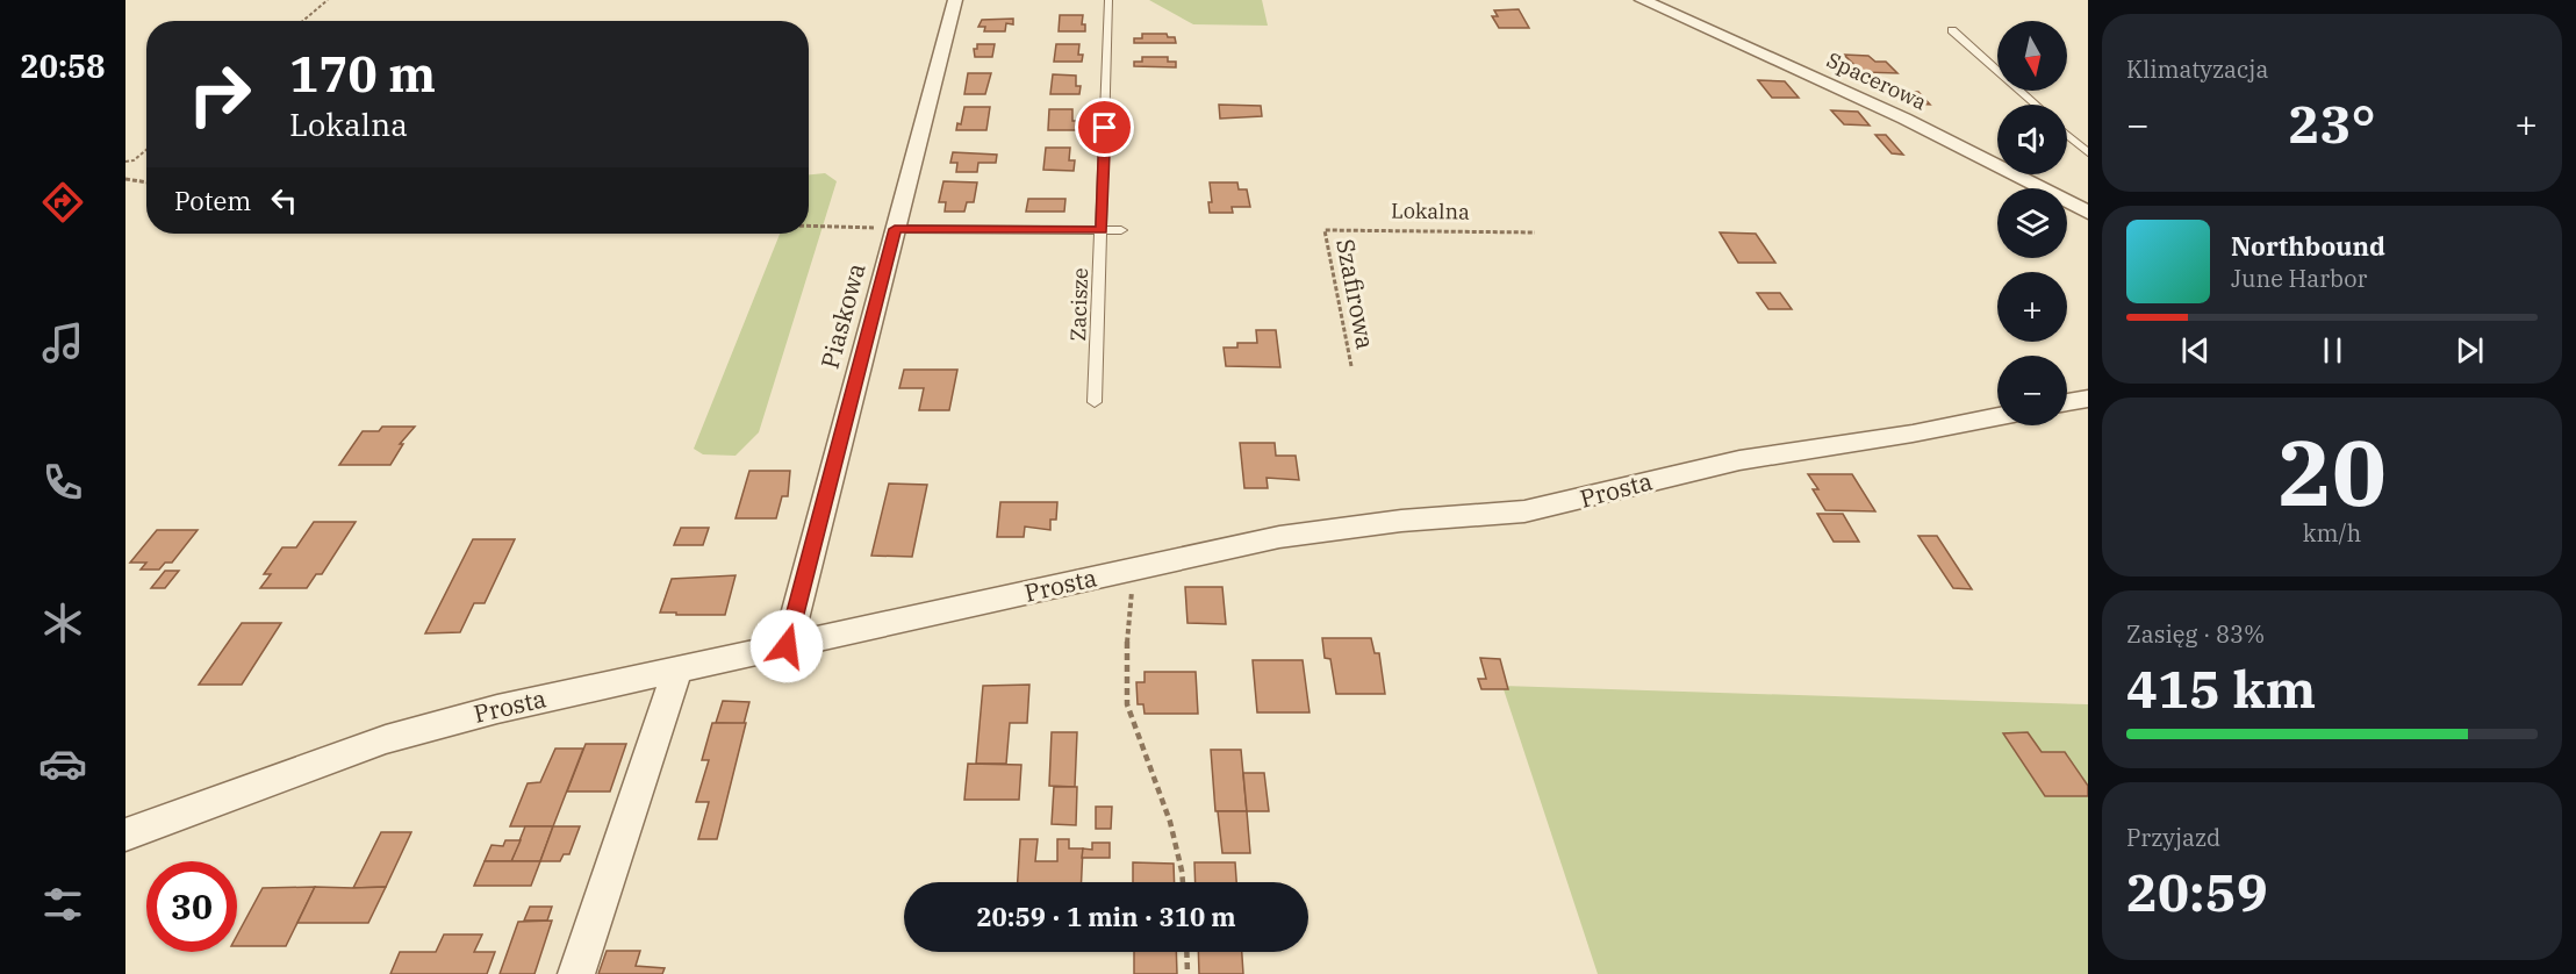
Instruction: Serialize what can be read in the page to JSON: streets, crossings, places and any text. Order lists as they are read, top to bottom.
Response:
{
  "streets": {
    "street": ["Spacerowa", "Piaskowa", "Prosta"],
    "lane": ["Zacisze"],
    "path": ["Lokalna", "Szafirowa"]
  },
  "crossings": [
    ["Lokalna", "Szafirowa"],
    ["Piaskowa", "Prosta"]
  ],
  "north": "bottom",
  "page": {
    "tabs": "20:58",
    "tile": [
      "Klimatyzacja",
      ["20", "km/h"],
      ["Zasięg · 83%", "415 km"],
      ["Przyjazd", "20:59"]
    ],
    "map_buttons": ["+", "−"],
    "turn": ["170 m", "Lokalna"],
    "heat": ["−", "23°", "+"],
    "then": "Potem",
    "song": ["Northbound", "June Harbor"],
    "limit": "30",
    "trip": "20:59 · 1 min · 310 m"
  }
}
